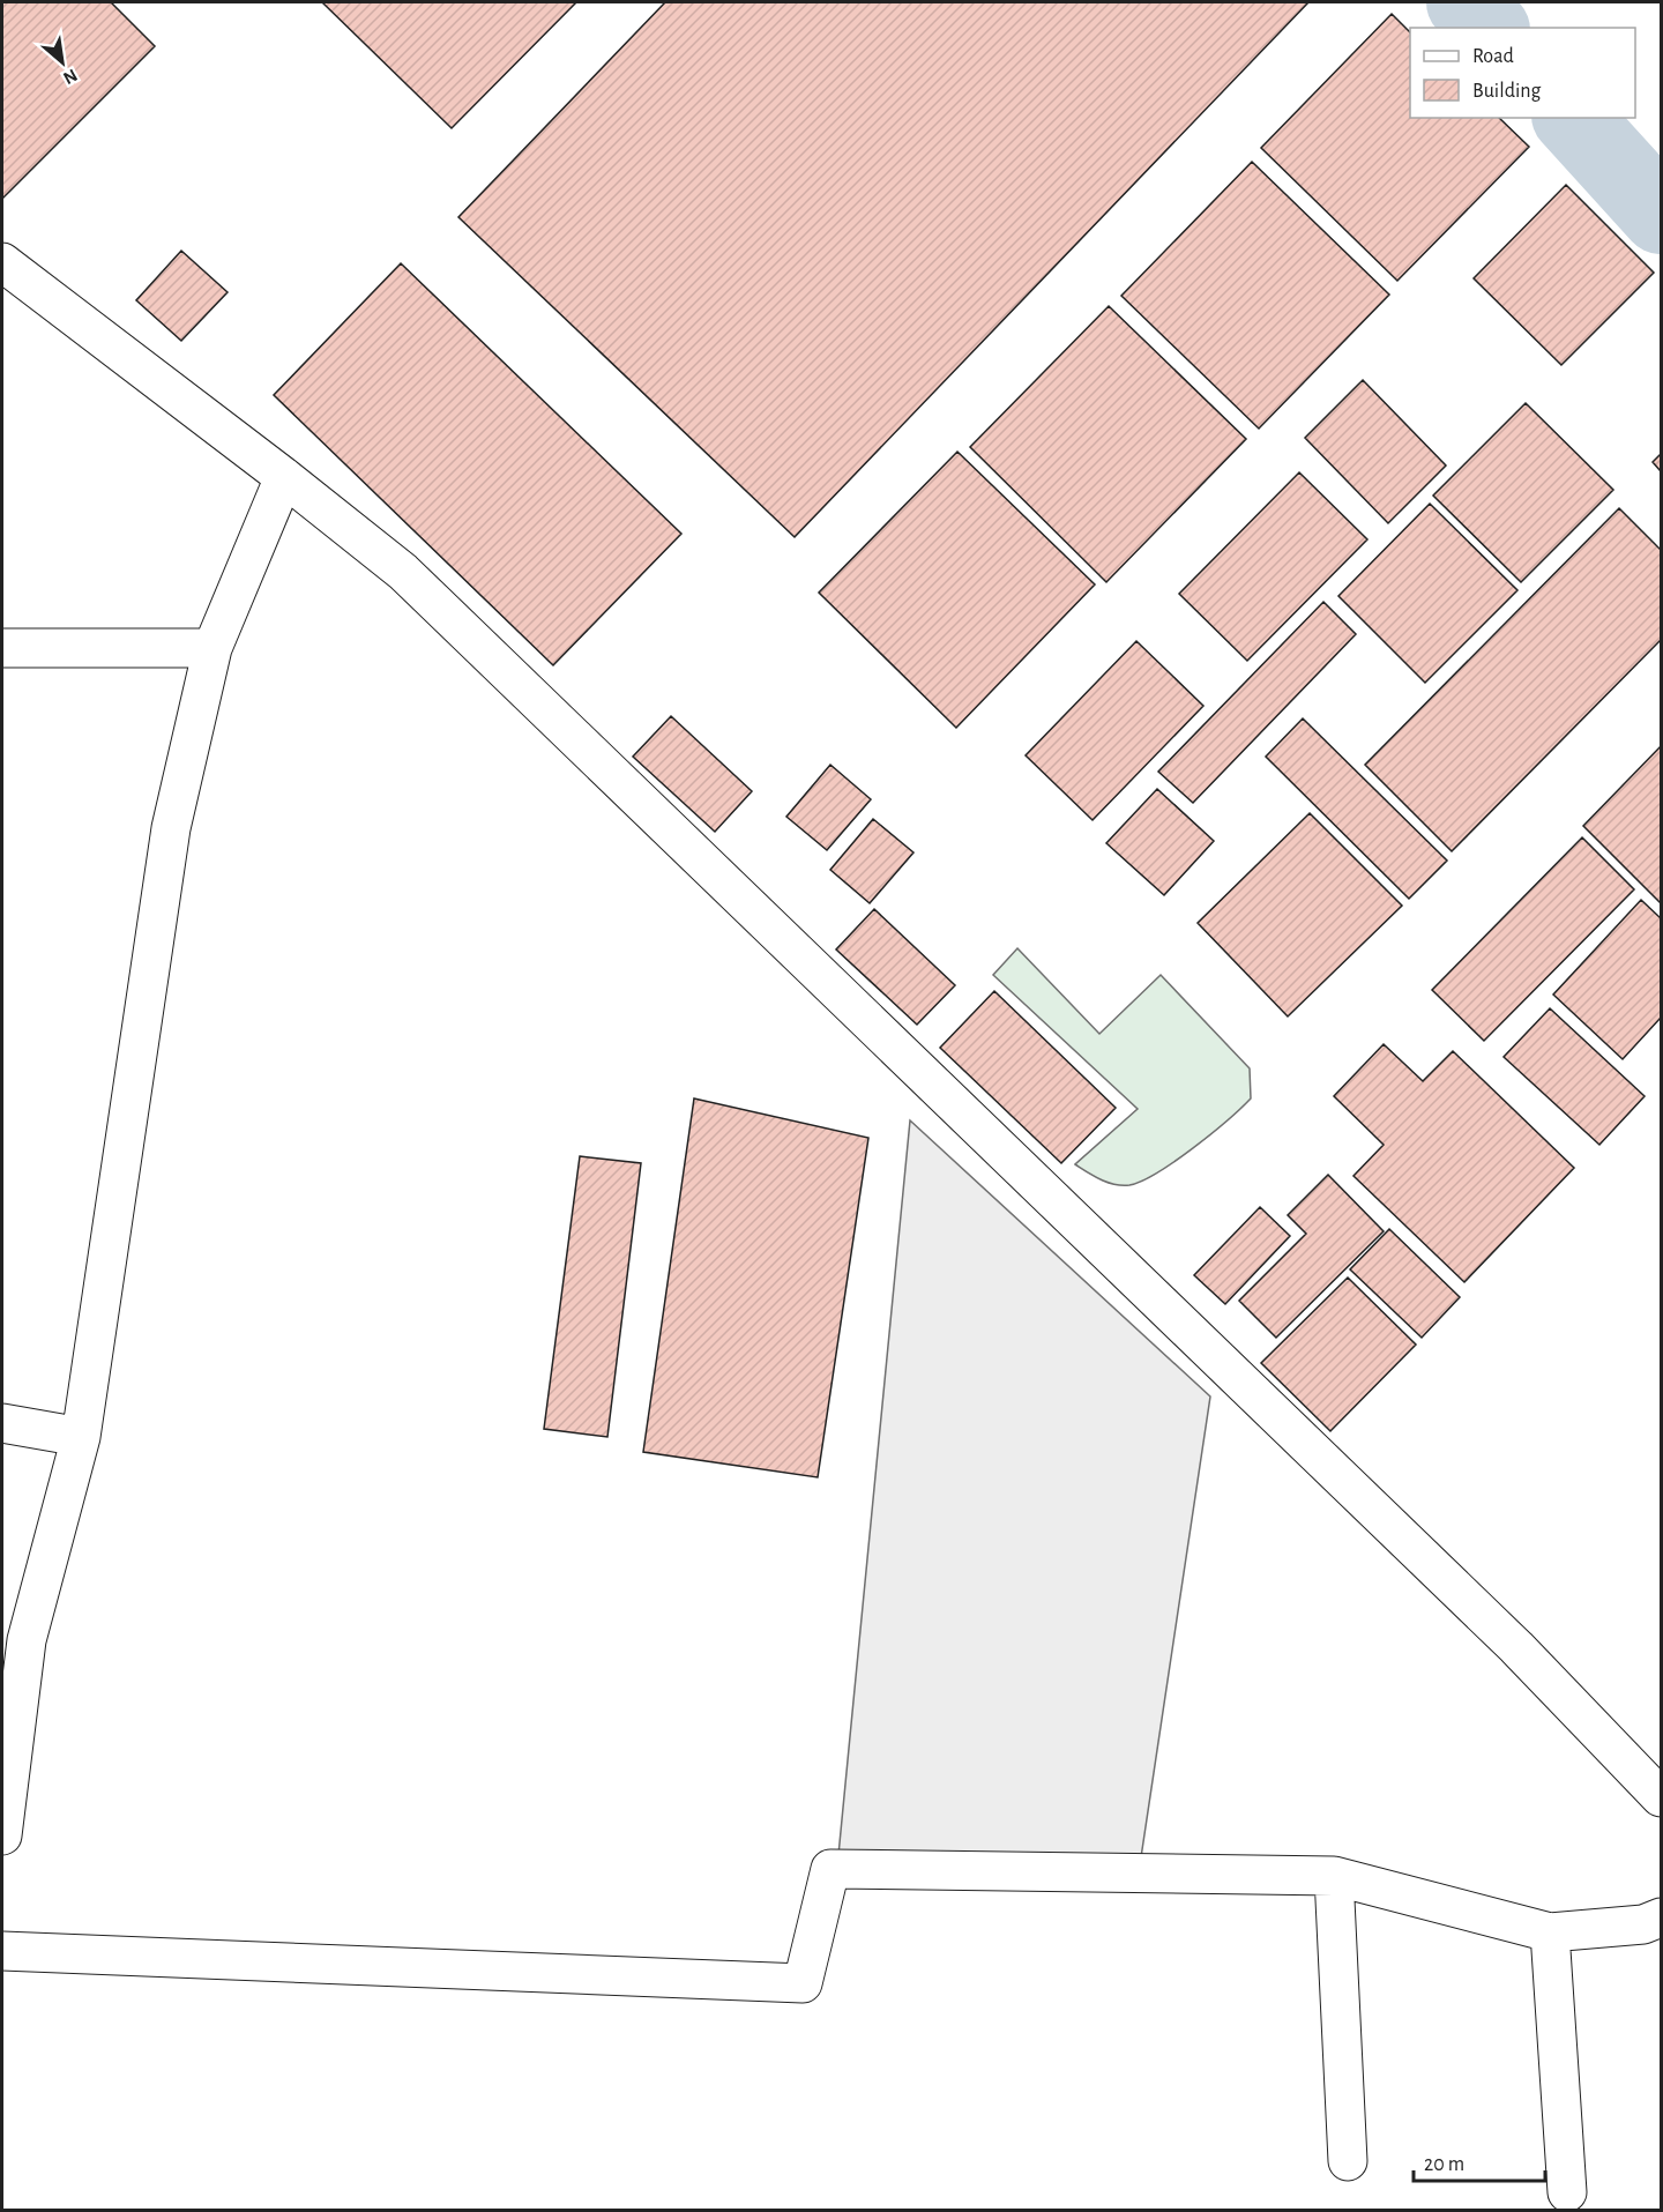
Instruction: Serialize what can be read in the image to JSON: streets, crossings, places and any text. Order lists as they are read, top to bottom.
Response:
{
  "legend": ["Road", "Building"],
  "scale_bar": "20 m",
  "north": "bottom right"
}
